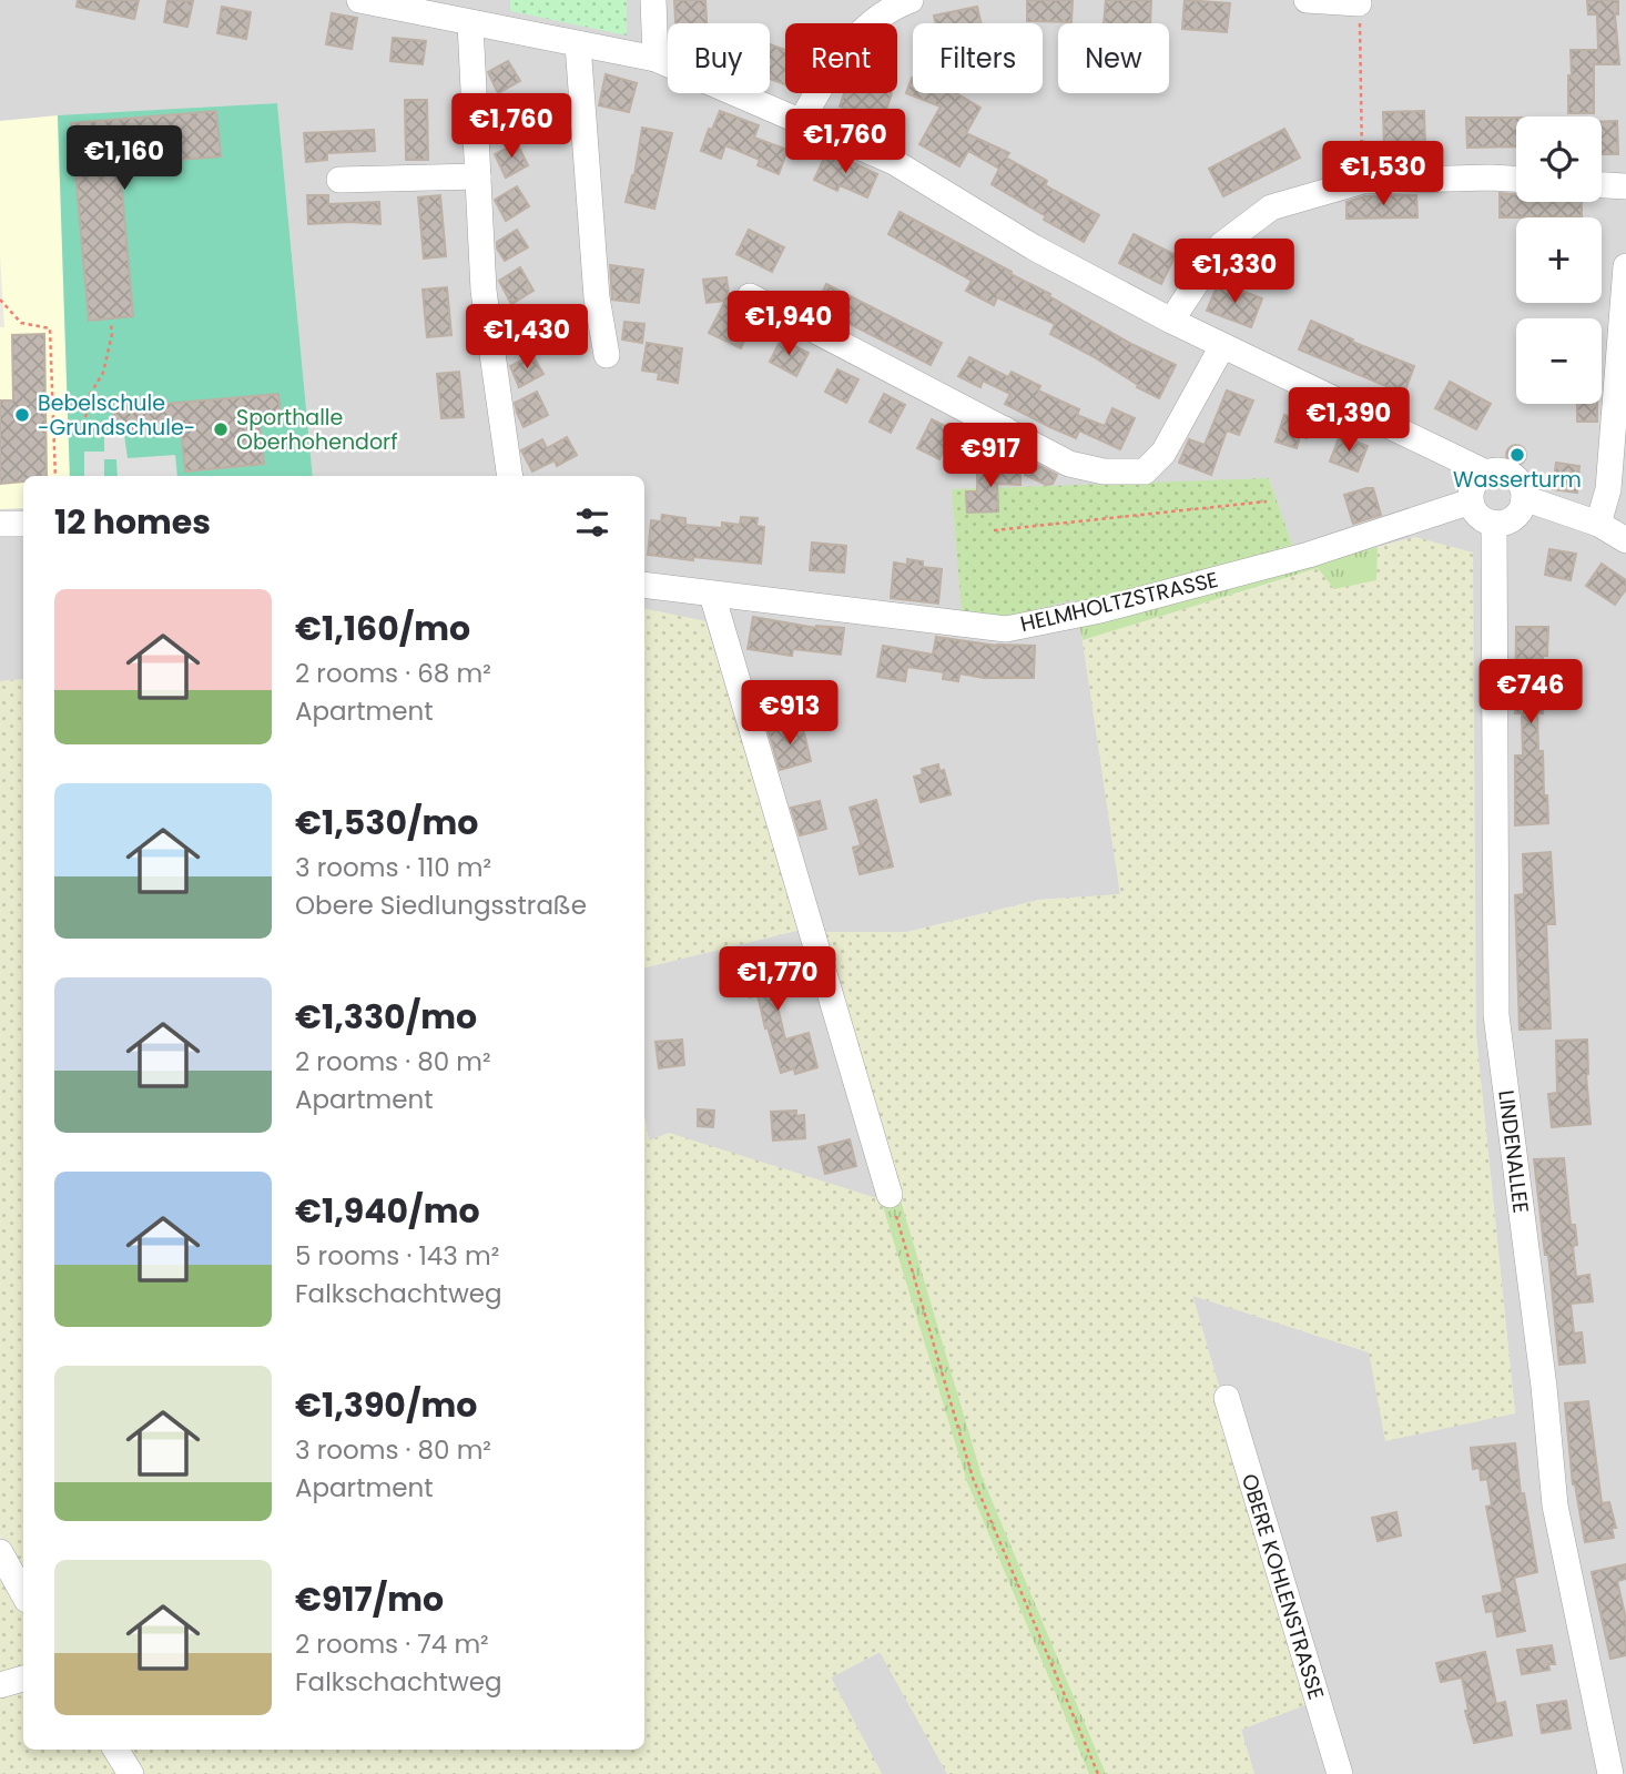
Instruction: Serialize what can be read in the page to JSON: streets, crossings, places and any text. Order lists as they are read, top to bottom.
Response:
{
  "streets": {
    "street": ["HELMHOLTZSTRASSE", "LINDENALLEE", "OBERE KOHLENSTRASSE"]
  },
  "crossings": [
    ["HELMHOLTZSTRASSE", "LINDENALLEE"]
  ],
  "places": ["Bebelschule -Grundschule-", "Sporthalle Oberhohendorf", "Wasserturm"],
  "page": {
    "chip": [
      "Buy",
      "Rent",
      "Filters",
      "New"
    ],
    "price": [
      "€1,760",
      "€1,760",
      "€1,160",
      "€1,530",
      "€1,330",
      "€1,940",
      "€1,430",
      "€1,390",
      "€917",
      "€746",
      "€913",
      "€1,770"
    ],
    "map_buttons": ["+", "−"],
    "heading": "12 homes",
    "list": [
      {
        "name": "€1,160/mo",
        "note": "2 rooms · 68 m² · Apartment"
      },
      {
        "name": "€1,530/mo",
        "note": "3 rooms · 110 m² · Obere Siedlungsstraße"
      },
      {
        "name": "€1,330/mo",
        "note": "2 rooms · 80 m² · Apartment"
      },
      {
        "name": "€1,940/mo",
        "note": "5 rooms · 143 m² · Falkschachtweg"
      },
      {
        "name": "€1,390/mo",
        "note": "3 rooms · 80 m² · Apartment"
      },
      {
        "name": "€917/mo",
        "note": "2 rooms · 74 m² · Falkschachtweg"
      }
    ]
  }
}
